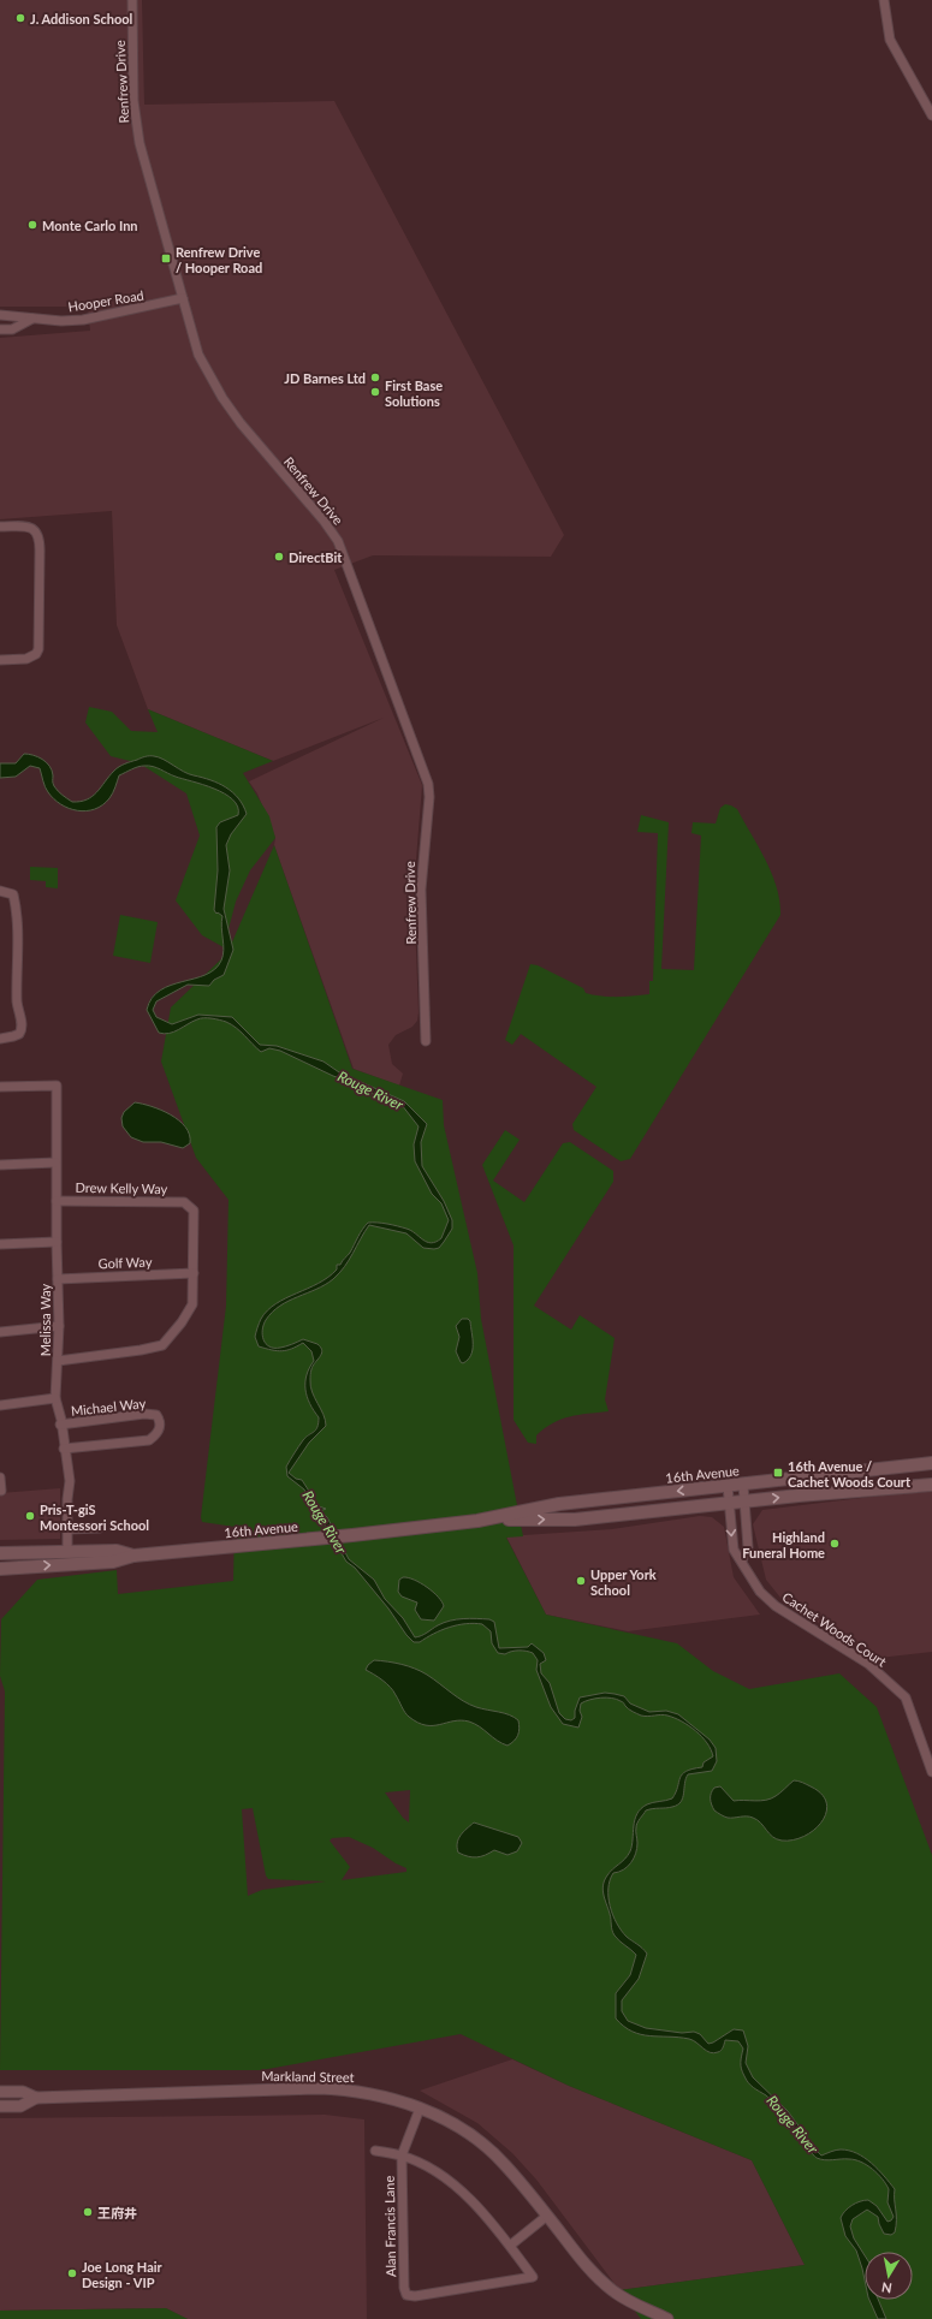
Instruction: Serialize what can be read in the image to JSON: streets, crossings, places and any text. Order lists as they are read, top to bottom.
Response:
{
  "streets": {
    "main road": ["16th Avenue"],
    "street": [
      "Renfrew Drive",
      "Hooper Road",
      "Drew Kelly Way",
      "Golf Way",
      "Melissa Way",
      "Michael Way",
      "Cachet Woods Court",
      "Markland Street",
      "Alan Francis Lane"
    ]
  },
  "crossings": [
    ["Renfrew Drive", "Hooper Road"],
    ["Drew Kelly Way", "Golf Way"],
    ["Drew Kelly Way", "Melissa Way"],
    ["Golf Way", "Melissa Way"],
    ["Melissa Way", "Michael Way"],
    ["Melissa Way", "16th Avenue"],
    ["16th Avenue", "Cachet Woods Court"],
    ["Markland Street", "Alan Francis Lane"]
  ],
  "water": ["Rouge River"],
  "places": {
    "other": [
      "J. Addison School",
      "Monte Carlo Inn",
      "JD Barnes Ltd",
      "First Base Solutions",
      "DirectBit",
      "Pris-T-giS Montessori School",
      "Highland Funeral Home",
      "Upper York School",
      "王府井",
      "Joe Long Hair Design - VIP"
    ],
    "transit": ["Renfrew Drive / Hooper Road", "16th Avenue / Cachet Woods Court"]
  },
  "north": "bottom"
}
